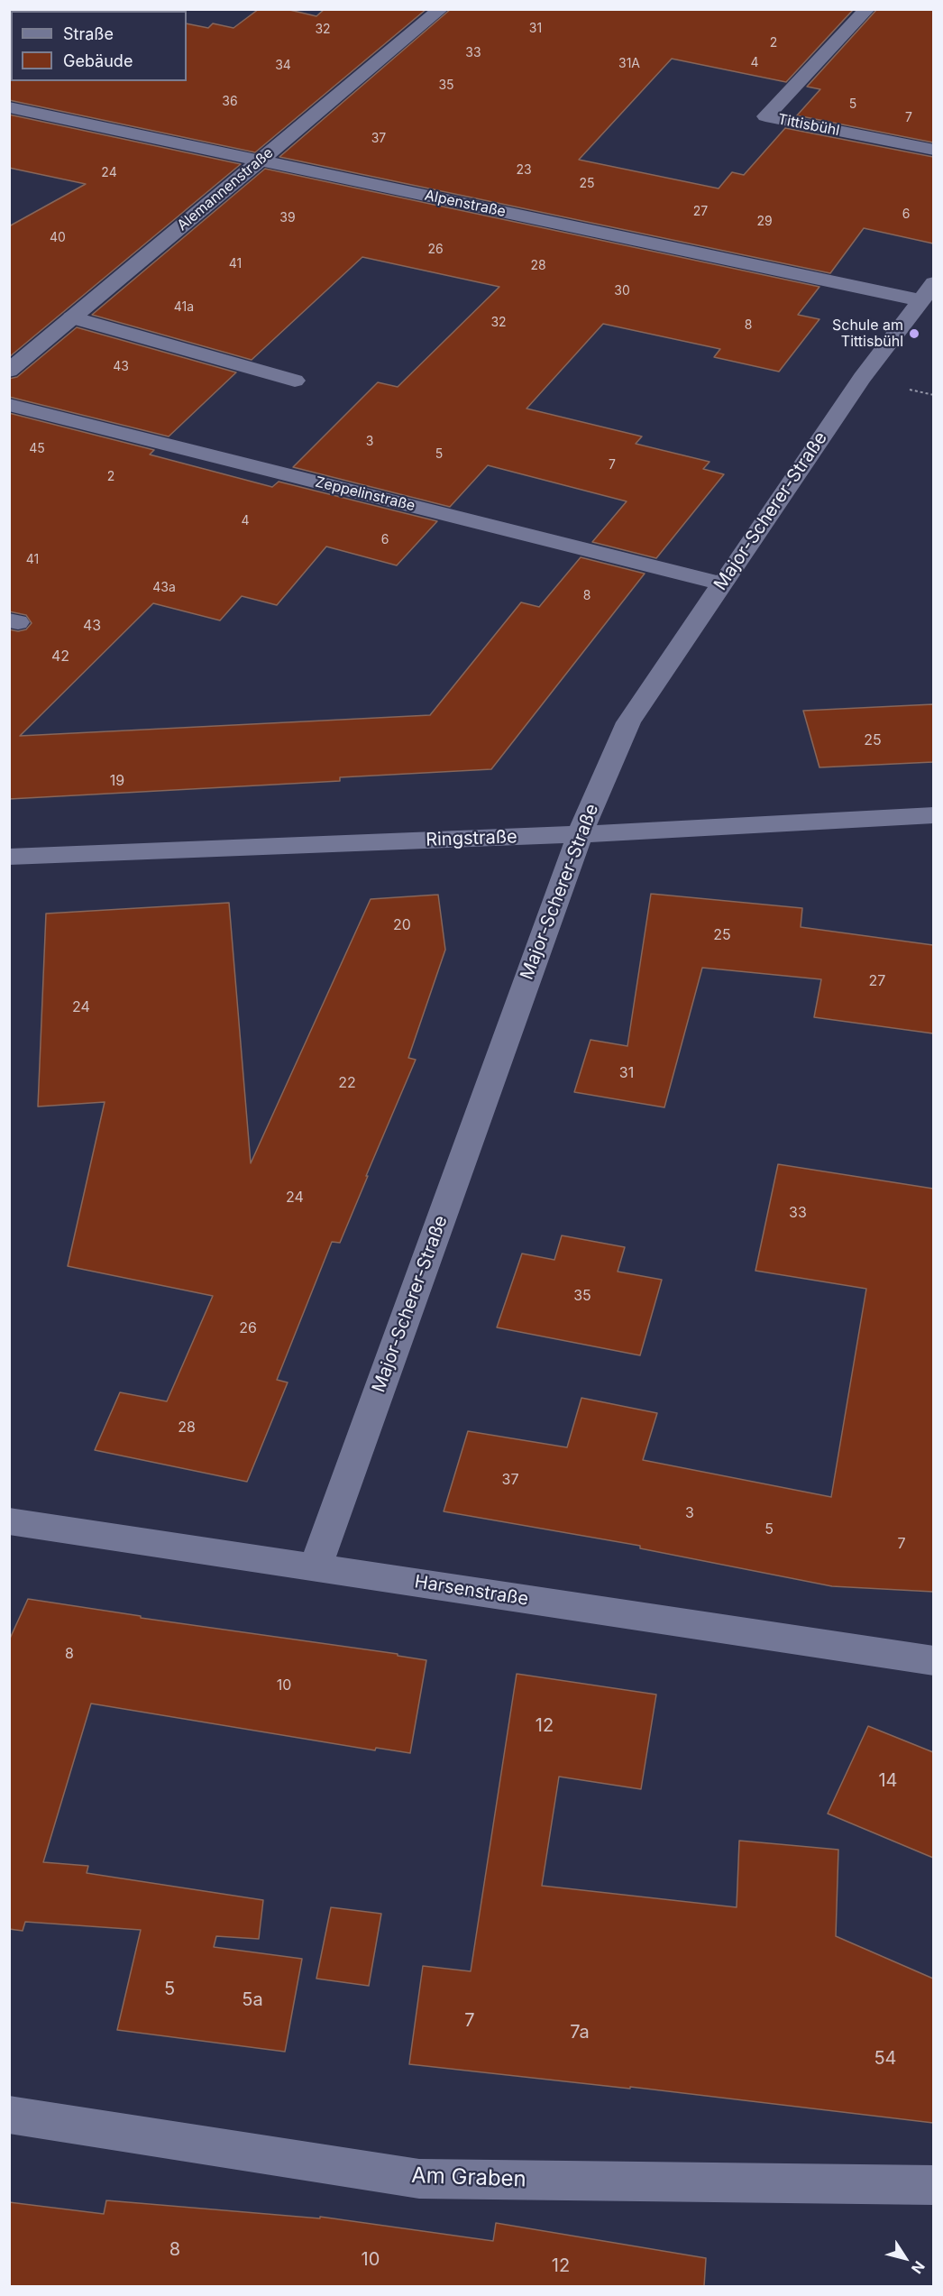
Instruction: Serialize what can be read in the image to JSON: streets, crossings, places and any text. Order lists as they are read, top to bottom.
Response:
{
  "streets": {
    "street": [
      "Tittisbühl",
      "Alemannenstraße",
      "Alpenstraße",
      "Zeppelinstraße",
      "Major-Scherer-Straße",
      "Ringstraße",
      "Harsenstraße",
      "Am Graben"
    ]
  },
  "crossings": [
    ["Alemannenstraße", "Alpenstraße"],
    ["Alpenstraße", "Major-Scherer-Straße"],
    ["Zeppelinstraße", "Major-Scherer-Straße"],
    ["Major-Scherer-Straße", "Ringstraße"],
    ["Major-Scherer-Straße", "Harsenstraße"]
  ],
  "places": ["Schule am Tittisbühl"],
  "house_numbers": [
    "31",
    "32",
    "2",
    "33",
    "4",
    "31A",
    "34",
    "35",
    "36",
    "5",
    "7",
    "37",
    "23",
    "24",
    "25",
    "27",
    "6",
    "39",
    "29",
    "40",
    "26",
    "41",
    "28",
    "30",
    "41a",
    "32",
    "8",
    "43",
    "3",
    "45",
    "5",
    "7",
    "2",
    "4",
    "6",
    "41",
    "43a",
    "8",
    "43",
    "42",
    "25",
    "19",
    "20",
    "25",
    "27",
    "24",
    "31",
    "22",
    "24",
    "33",
    "35",
    "26",
    "28",
    "37",
    "3",
    "5",
    "7",
    "8",
    "10",
    "12",
    "14",
    "5",
    "5a",
    "7",
    "7a",
    "54",
    "8",
    "10",
    "12"
  ],
  "legend": ["Straße", "Gebäude"],
  "north": "bottom right"
}
